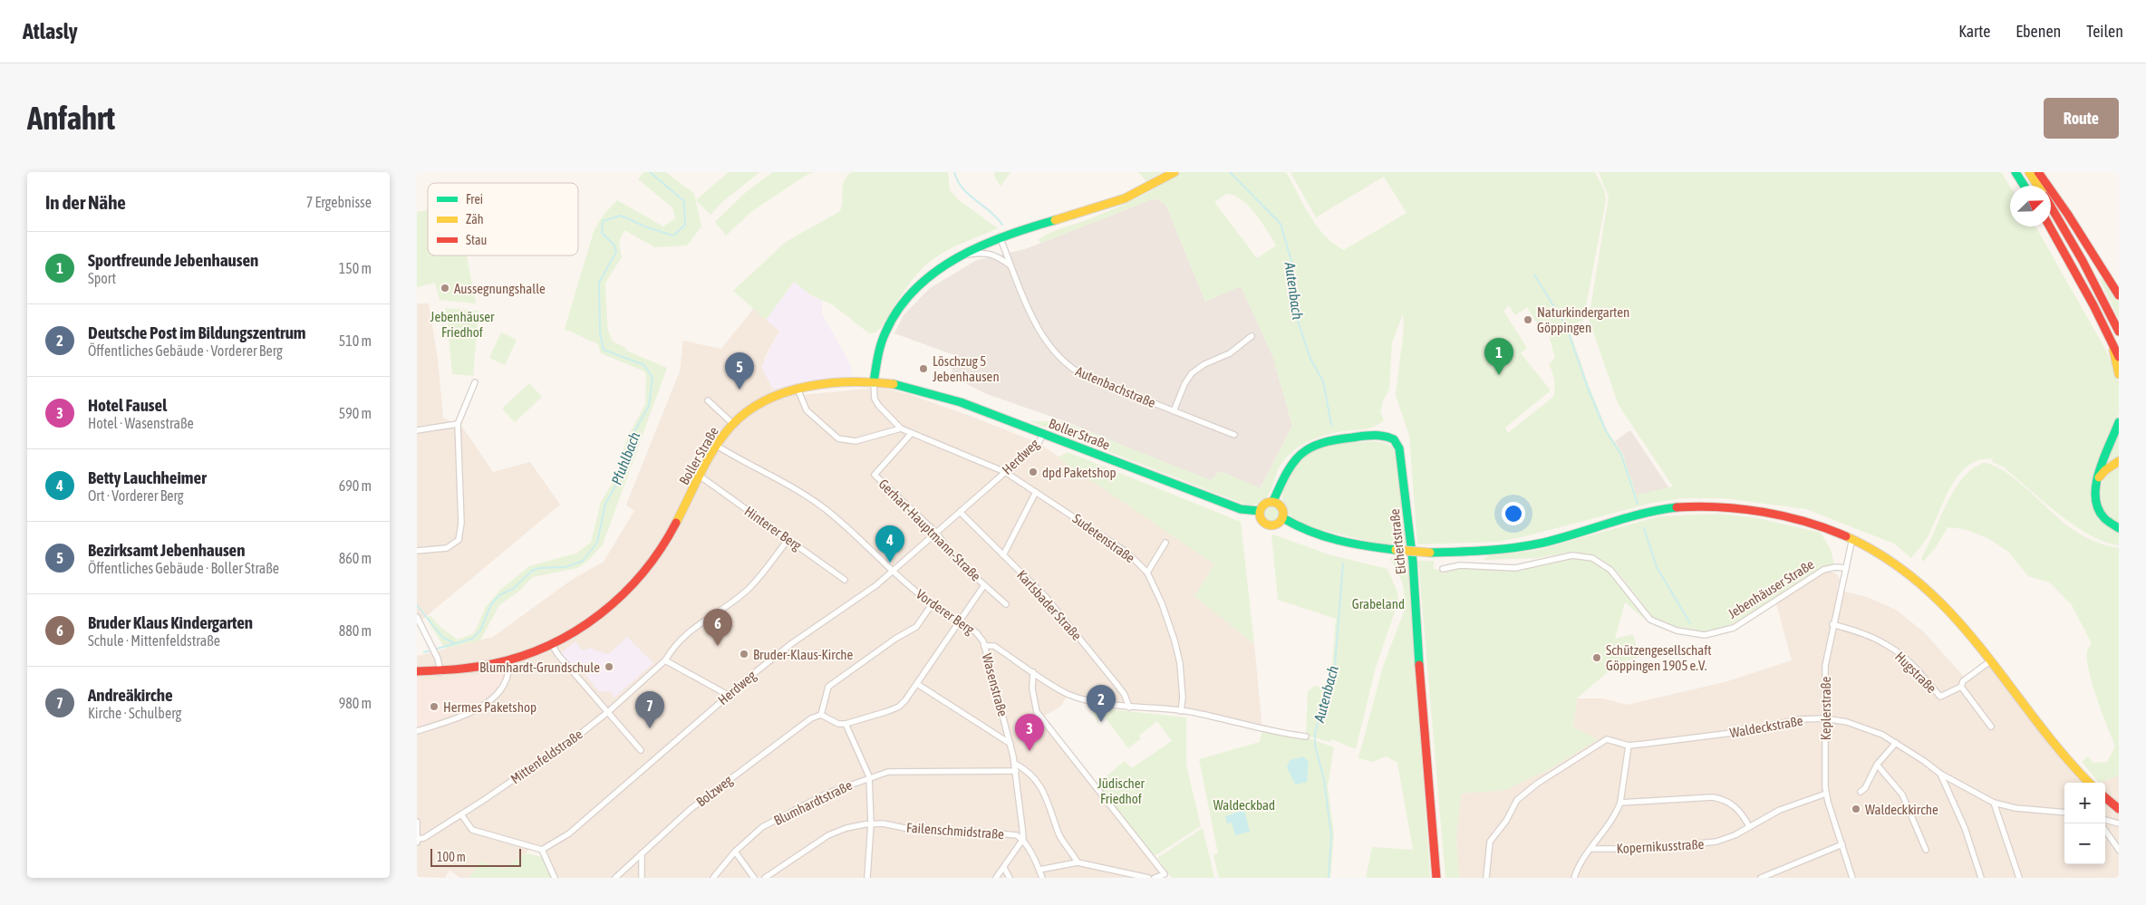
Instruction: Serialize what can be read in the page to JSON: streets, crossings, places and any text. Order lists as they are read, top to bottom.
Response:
{
  "streets": {
    "main road": ["Boller Straße", "Eichertstraße"],
    "street": [
      "Autenbachstraße",
      "Herdweg",
      "Hinterer Berg",
      "Gerhart-Hauptmann-Straße",
      "Sudetenstraße",
      "Jebenhäuser Straße",
      "Karlsbader Straße",
      "Vorderer Berg",
      "Hugstraße",
      "Wasenstraße",
      "Keplerstraße",
      "Waldeckstraße",
      "Mittenfeldstraße",
      "Bolzweg",
      "Blumhardtstraße",
      "Failenschmidstraße",
      "Kopernikusstraße"
    ]
  },
  "crossings": [
    ["Boller Straße", "Herdweg"],
    ["Boller Straße", "Hinterer Berg"],
    ["Boller Straße", "Eichertstraße"],
    ["Boller Straße", "Vorderer Berg"],
    ["Herdweg", "Gerhart-Hauptmann-Straße"],
    ["Herdweg", "Sudetenstraße"],
    ["Herdweg", "Karlsbader Straße"],
    ["Herdweg", "Vorderer Berg"],
    ["Hinterer Berg", "Mittenfeldstraße"],
    ["Gerhart-Hauptmann-Straße", "Sudetenstraße"],
    ["Sudetenstraße", "Vorderer Berg"],
    ["Jebenhäuser Straße", "Keplerstraße"],
    ["Karlsbader Straße", "Vorderer Berg"],
    ["Vorderer Berg", "Wasenstraße"],
    ["Hugstraße", "Keplerstraße"],
    ["Wasenstraße", "Blumhardtstraße"],
    ["Wasenstraße", "Failenschmidstraße"],
    ["Keplerstraße", "Waldeckstraße"],
    ["Keplerstraße", "Kopernikusstraße"]
  ],
  "water": ["Autenbach", "Pfuhlbach"],
  "parks": [
    "Jebenhäuser Friedhof",
    "Grabeland",
    "Jüdischer Friedhof",
    "Waldeckbad"
  ],
  "places": [
    "Aussegnungshalle",
    "Naturkindergarten Göppingen",
    "Löschzug 5 Jebenhausen",
    "dpd Paketshop",
    "Bruder-Klaus-Kirche",
    "Schützengesellschaft Göppingen 1905 e.V.",
    "Blumhardt-Grundschule",
    "Hermes Paketshop",
    "Waldeckkirche"
  ],
  "legend": ["Frei", "Zäh", "Stau"],
  "scale_bar": "100 m",
  "north": "top right",
  "page": {
    "header": "Atlasly",
    "nav": ["Karte", "Ebenen", "Teilen"],
    "buttons": "Route",
    "title": "Anfahrt",
    "heading": ["In der Nähe", "7 Ergebnisse"],
    "list": [
      {
        "mark": "1",
        "name": "Sportfreunde Jebenhausen",
        "note": "Sport",
        "value": "150 m"
      },
      {
        "mark": "2",
        "name": "Deutsche Post im Bildungszentrum",
        "note": "Öffentliches Gebäude · Vorderer Berg",
        "value": "510 m"
      },
      {
        "mark": "3",
        "name": "Hotel Fausel",
        "note": "Hotel · Wasenstraße",
        "value": "590 m"
      },
      {
        "mark": "4",
        "name": "Betty Lauchheimer",
        "note": "Ort · Vorderer Berg",
        "value": "690 m"
      },
      {
        "mark": "5",
        "name": "Bezirksamt Jebenhausen",
        "note": "Öffentliches Gebäude · Boller Straße",
        "value": "860 m"
      },
      {
        "mark": "6",
        "name": "Bruder Klaus Kindergarten",
        "note": "Schule · Mittenfeldstraße",
        "value": "880 m"
      },
      {
        "mark": "7",
        "name": "Andreäkirche",
        "note": "Kirche · Schulberg",
        "value": "980 m"
      }
    ],
    "pins": [
      "1",
      "5",
      "4",
      "6",
      "2",
      "7",
      "3"
    ],
    "map_buttons": ["+", "−"],
    "scale": "100 m"
  }
}
